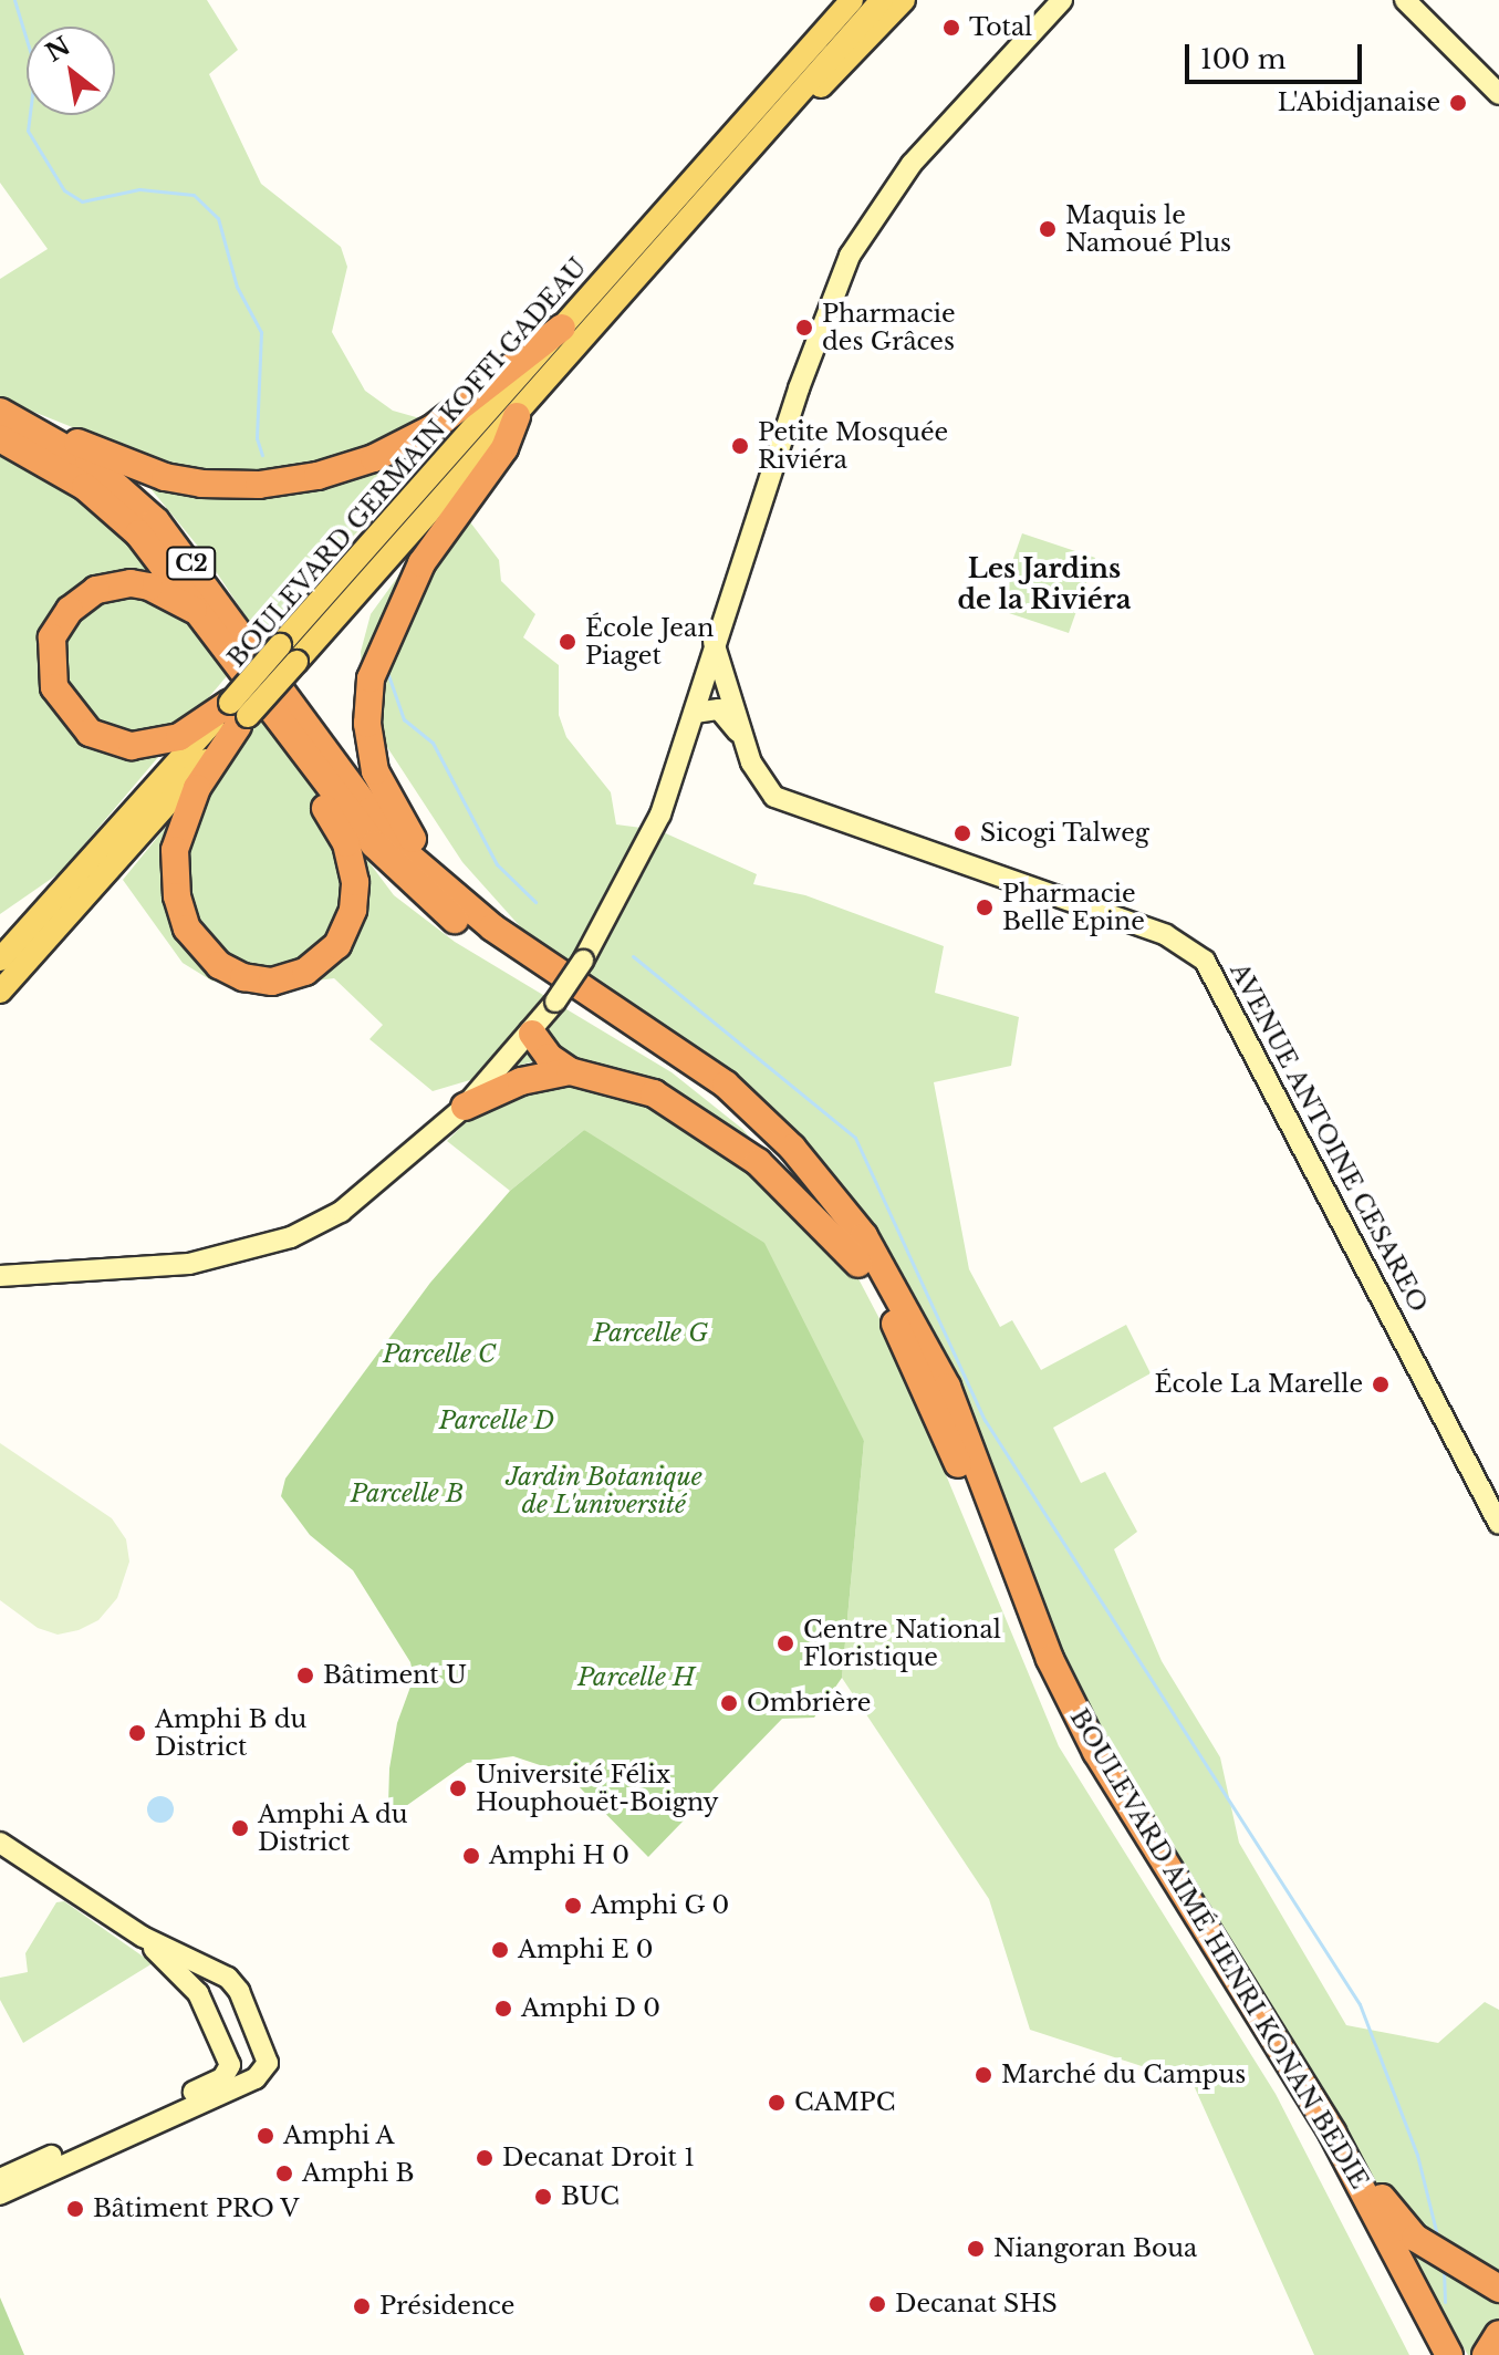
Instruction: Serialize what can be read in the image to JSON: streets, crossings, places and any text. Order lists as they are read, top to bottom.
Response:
{
  "streets": {
    "highway": ["C2", "BOULEVARD AIMÉ HENRI KONAN BEDIE"],
    "main road": ["BOULEVARD GERMAIN KOFFI GADEAU"],
    "street": ["AVENUE ANTOINE CESAREO"]
  },
  "districts": ["Les Jardins de la Riviéra"],
  "parks": [
    "Parcelle G",
    "Parcelle C",
    "Parcelle D",
    "Jardin Botanique de L'université",
    "Parcelle B",
    "Parcelle H"
  ],
  "places": [
    "Total",
    "L'Abidjanaise",
    "Maquis le Namoué Plus",
    "Pharmacie des Grâces",
    "Petite Mosquée Riviéra",
    "École Jean Piaget",
    "Sicogi Talweg",
    "Pharmacie Belle Epine",
    "École La Marelle",
    "Centre National Floristique",
    "Bâtiment U",
    "Ombrière",
    "Amphi B du District",
    "Université Félix Houphouët-Boigny",
    "Amphi A du District",
    "Amphi H 0",
    "Amphi G 0",
    "Amphi E 0",
    "Amphi D 0",
    "Marché du Campus",
    "CAMPC",
    "Amphi A",
    "Decanat Droit 1",
    "Amphi B",
    "BUC",
    "Bâtiment PRO V",
    "Niangoran Boua",
    "Decanat SHS",
    "Présidence"
  ],
  "scale_bar": "100 m",
  "north": "top left"
}
